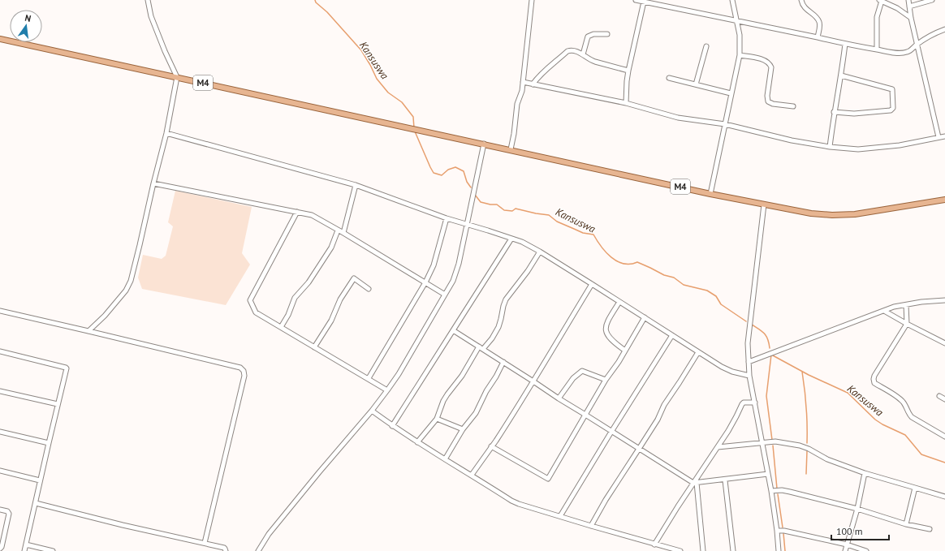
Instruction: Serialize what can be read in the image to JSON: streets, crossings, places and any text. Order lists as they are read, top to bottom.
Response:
{
  "streets": {
    "main road": ["M4"]
  },
  "water": ["Kansuswa"],
  "scale_bar": "100 m",
  "north": "top"
}
